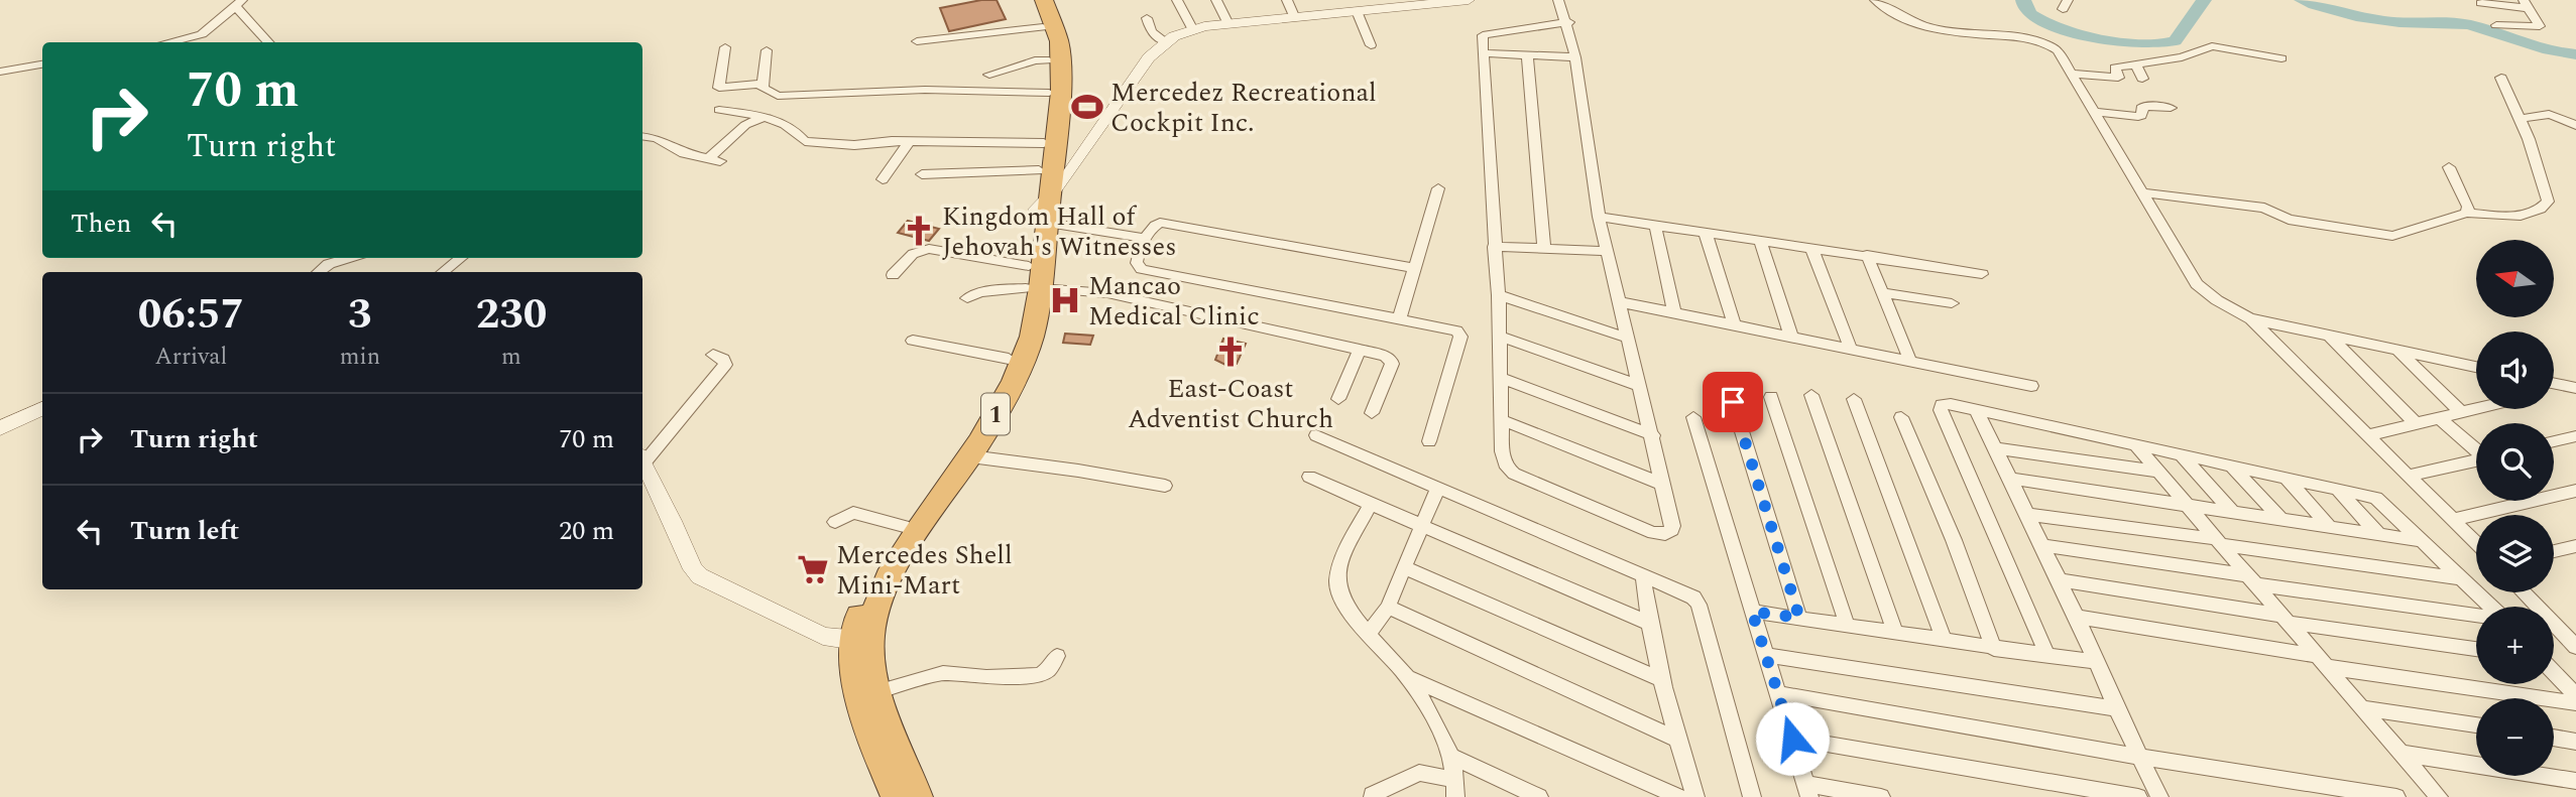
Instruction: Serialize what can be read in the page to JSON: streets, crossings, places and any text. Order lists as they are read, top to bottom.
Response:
{
  "streets": {
    "highway": ["1"]
  },
  "places": {
    "sports": ["Mercedez Recreational Cockpit Inc."],
    "church": ["Kingdom Hall of Jehovah's Witnesses", "East-Coast Adventist Church"],
    "hospital": ["Mancao Medical Clinic"],
    "supermarket": ["Mercedes Shell Mini-Mart"]
  },
  "north": "left",
  "page": {
    "turn": ["70 m", "Turn right"],
    "then": "Then",
    "map_buttons": ["+", "−"],
    "eta": [
      "06:57",
      "Arrival",
      "3",
      "min",
      "230",
      "m"
    ],
    "list": [
      {
        "name": "Turn right",
        "value": "70 m"
      },
      {
        "name": "Turn left",
        "value": "20 m"
      }
    ]
  }
}
